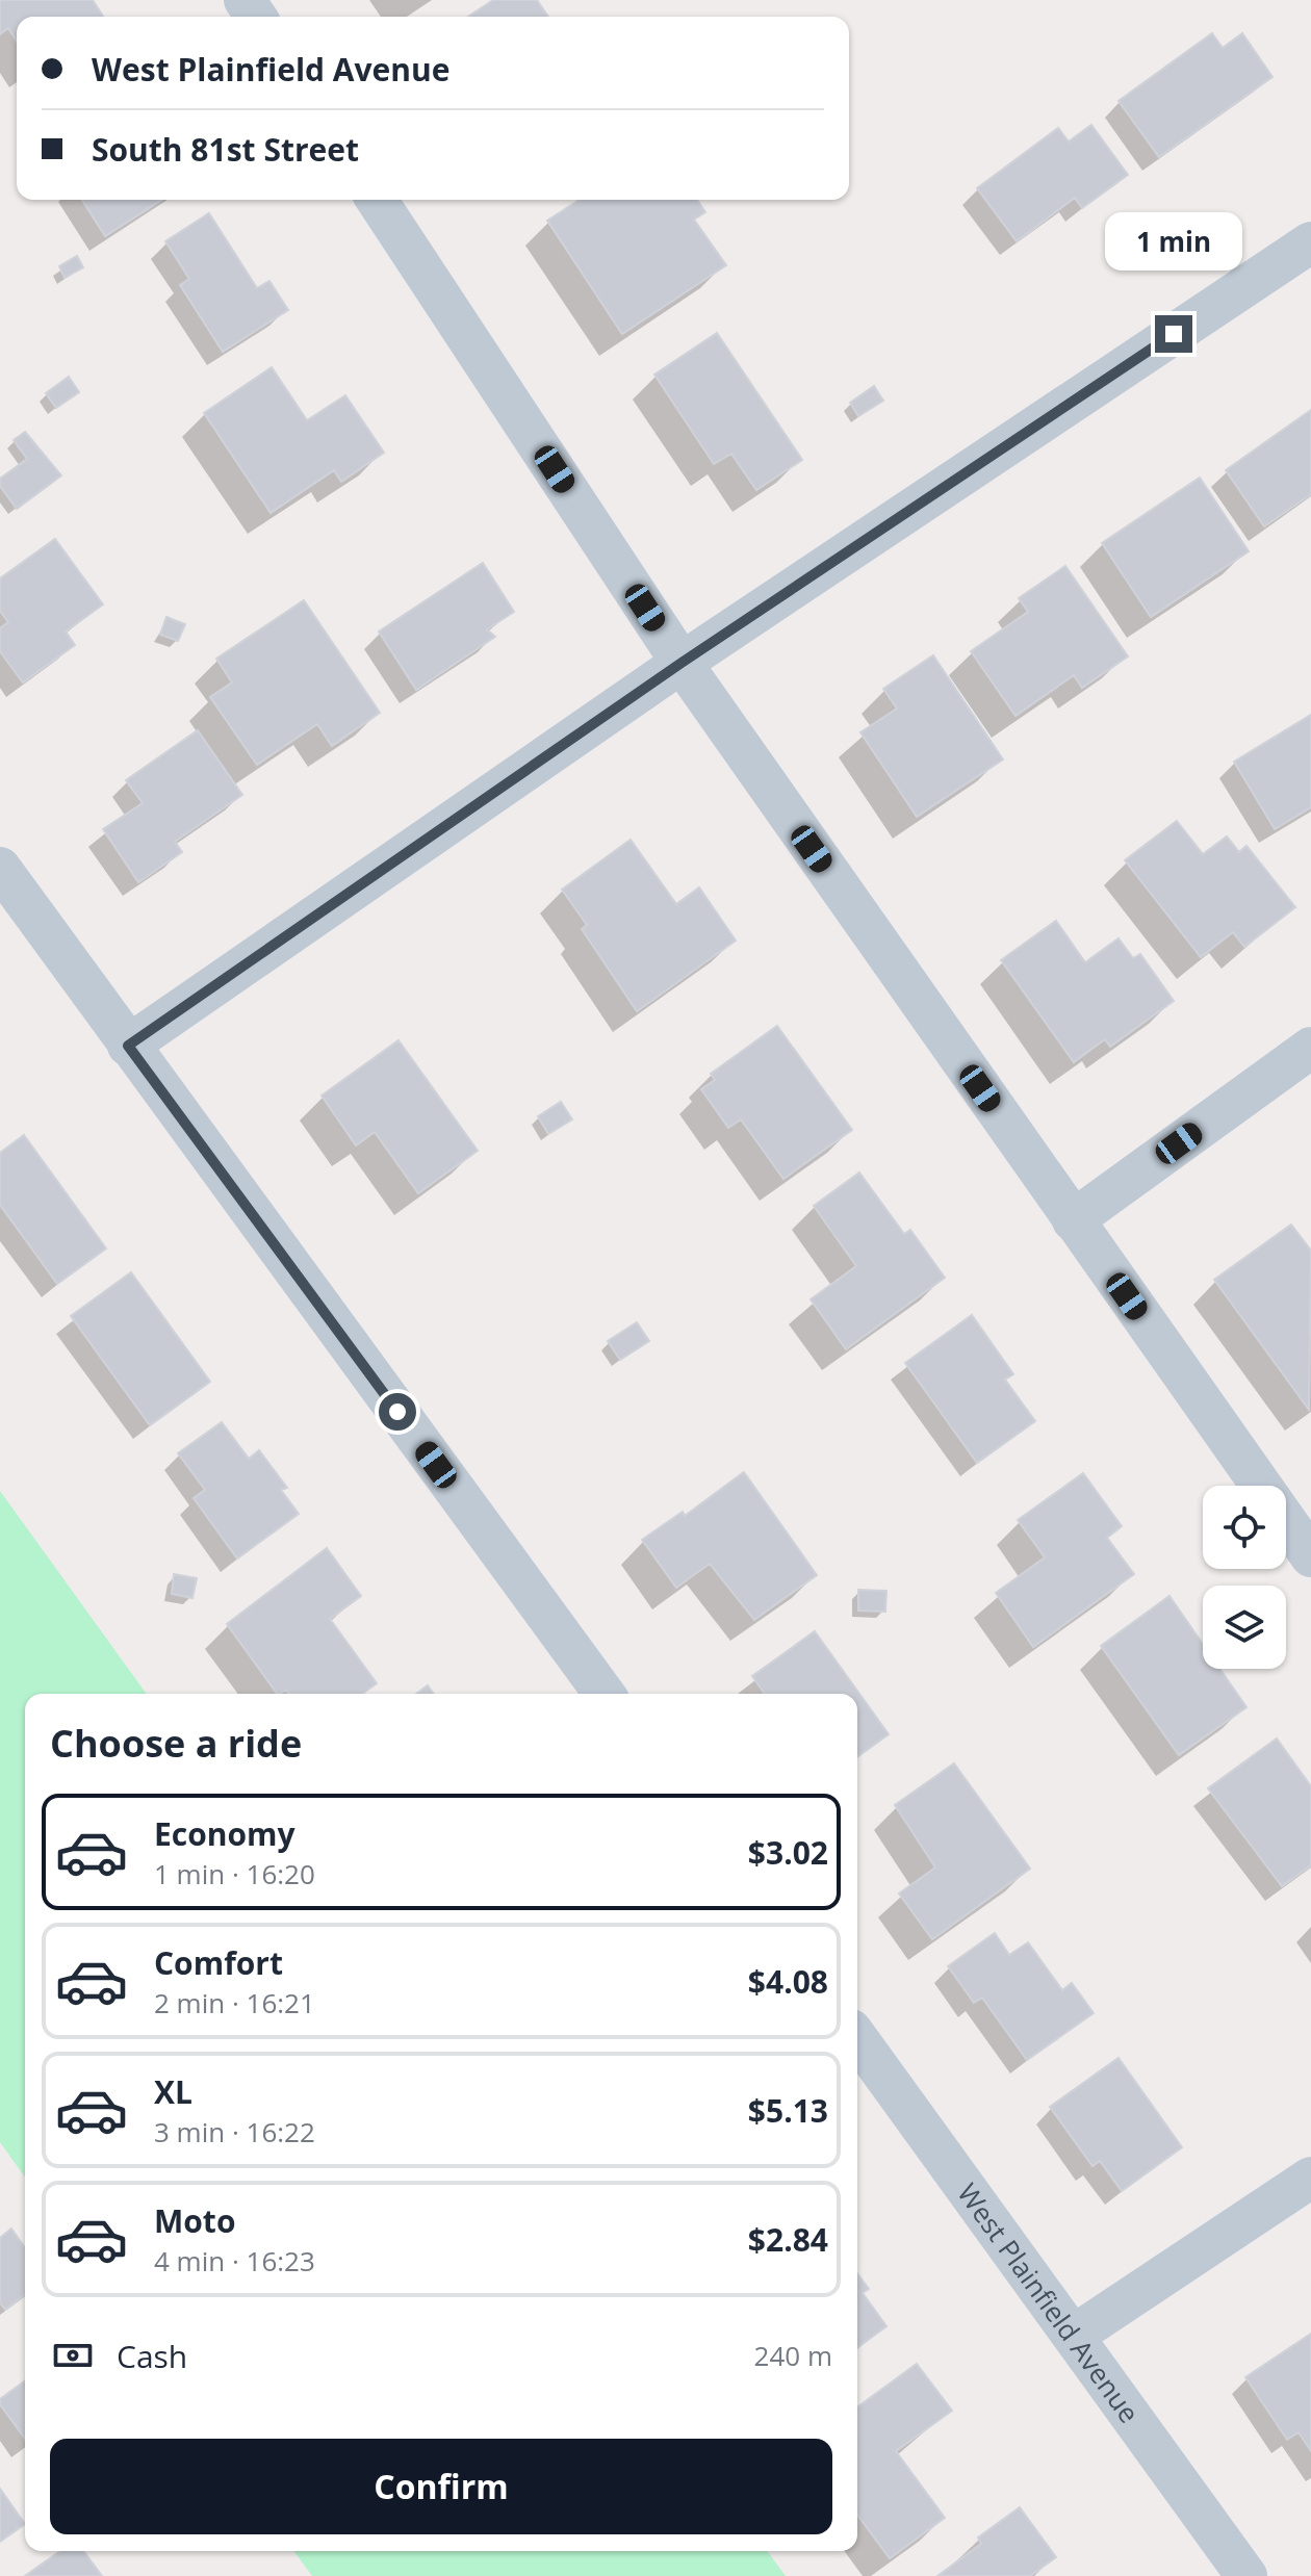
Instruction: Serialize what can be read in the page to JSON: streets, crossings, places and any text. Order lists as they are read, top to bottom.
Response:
{
  "streets": {
    "street": ["West Plainfield Avenue"]
  },
  "page": {
    "banner": ["West Plainfield Avenue", "South 81st Street"],
    "bubble": "1 min",
    "heading": "Choose a ride",
    "list": [
      {
        "name": "Economy",
        "note": "1 min · 16:20",
        "value": "$3.02"
      },
      {
        "name": "Comfort",
        "note": "2 min · 16:21",
        "value": "$4.08"
      },
      {
        "name": "XL",
        "note": "3 min · 16:22",
        "value": "$5.13"
      },
      {
        "name": "Moto",
        "note": "4 min · 16:23",
        "value": "$2.84"
      }
    ],
    "pay": ["Cash", "240 m"],
    "buttons": "Confirm"
  }
}
